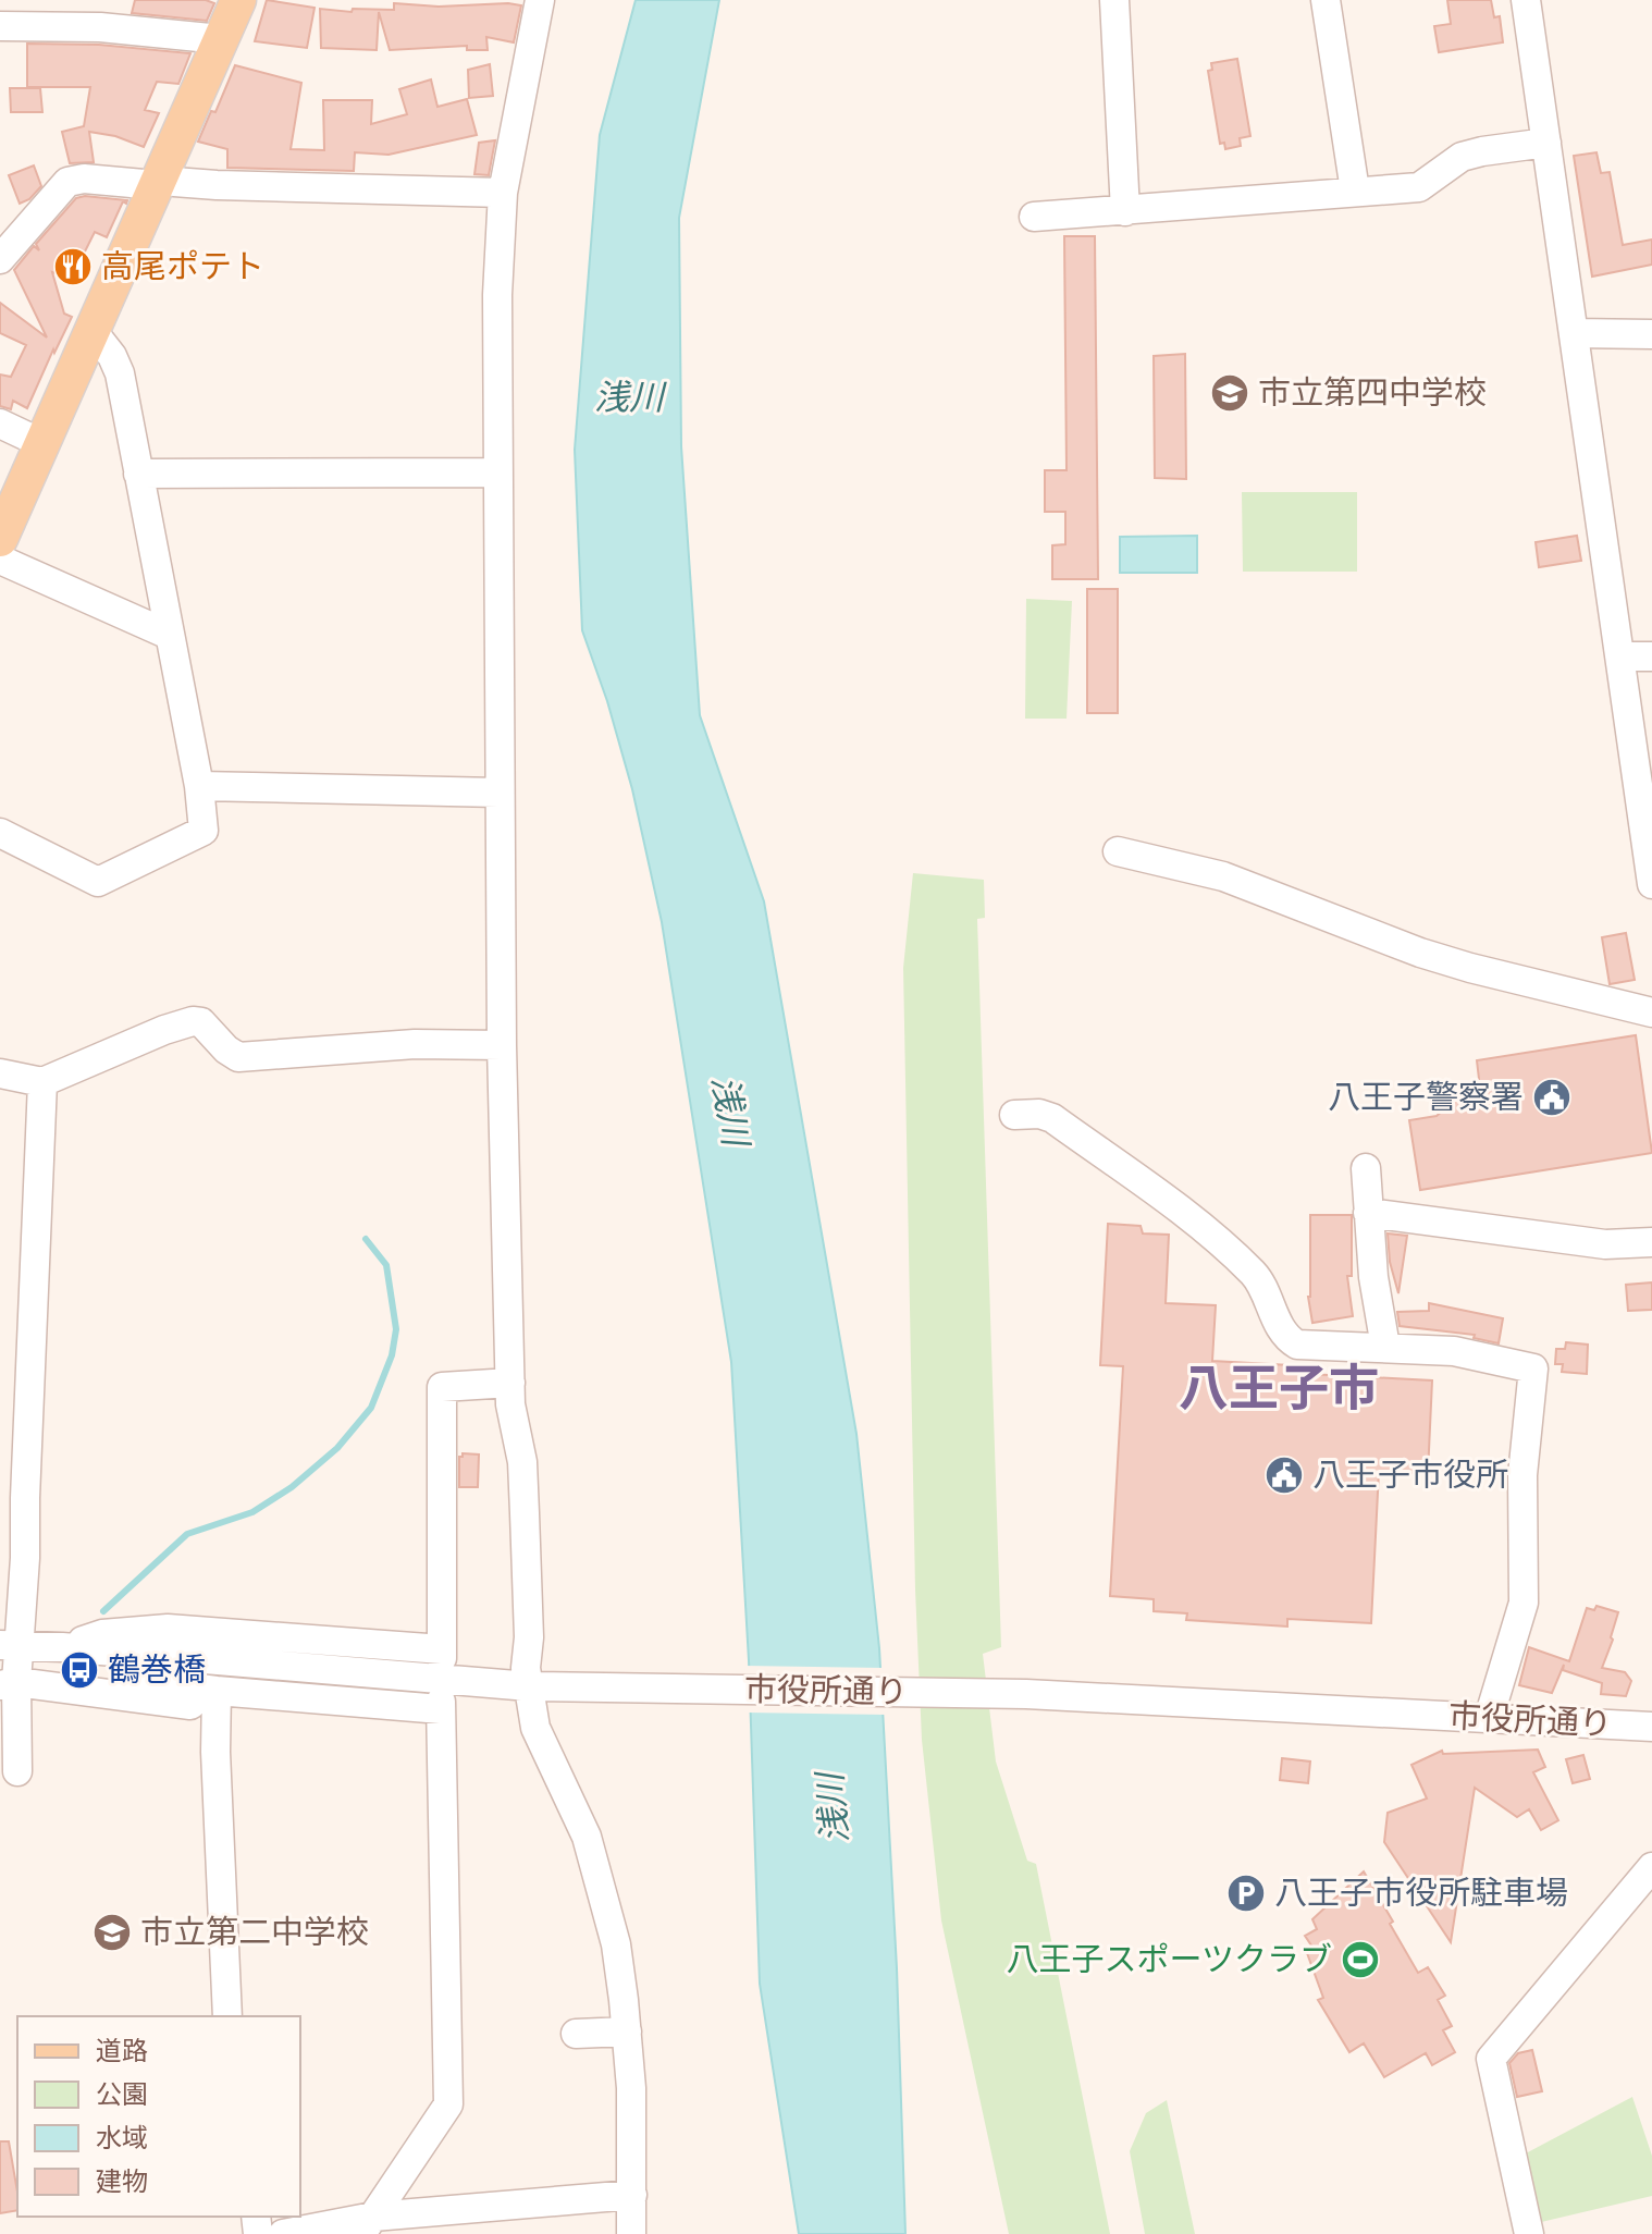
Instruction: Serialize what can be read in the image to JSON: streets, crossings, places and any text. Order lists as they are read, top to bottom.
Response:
{
  "streets": {
    "street": ["市役所通り"]
  },
  "districts": ["八王子市"],
  "water": ["浅川"],
  "places": {
    "restaurant": ["高尾ポテト"],
    "school or university": ["市立第四中学校", "市立第二中学校"],
    "public building": ["八王子警察署", "八王子市役所"],
    "bus stop": ["鶴巻橋"],
    "parking": ["八王子市役所駐車場"],
    "sports": ["八王子スポーツクラブ"]
  },
  "legend": [
    "道路",
    "公園",
    "水域",
    "建物"
  ]
}
